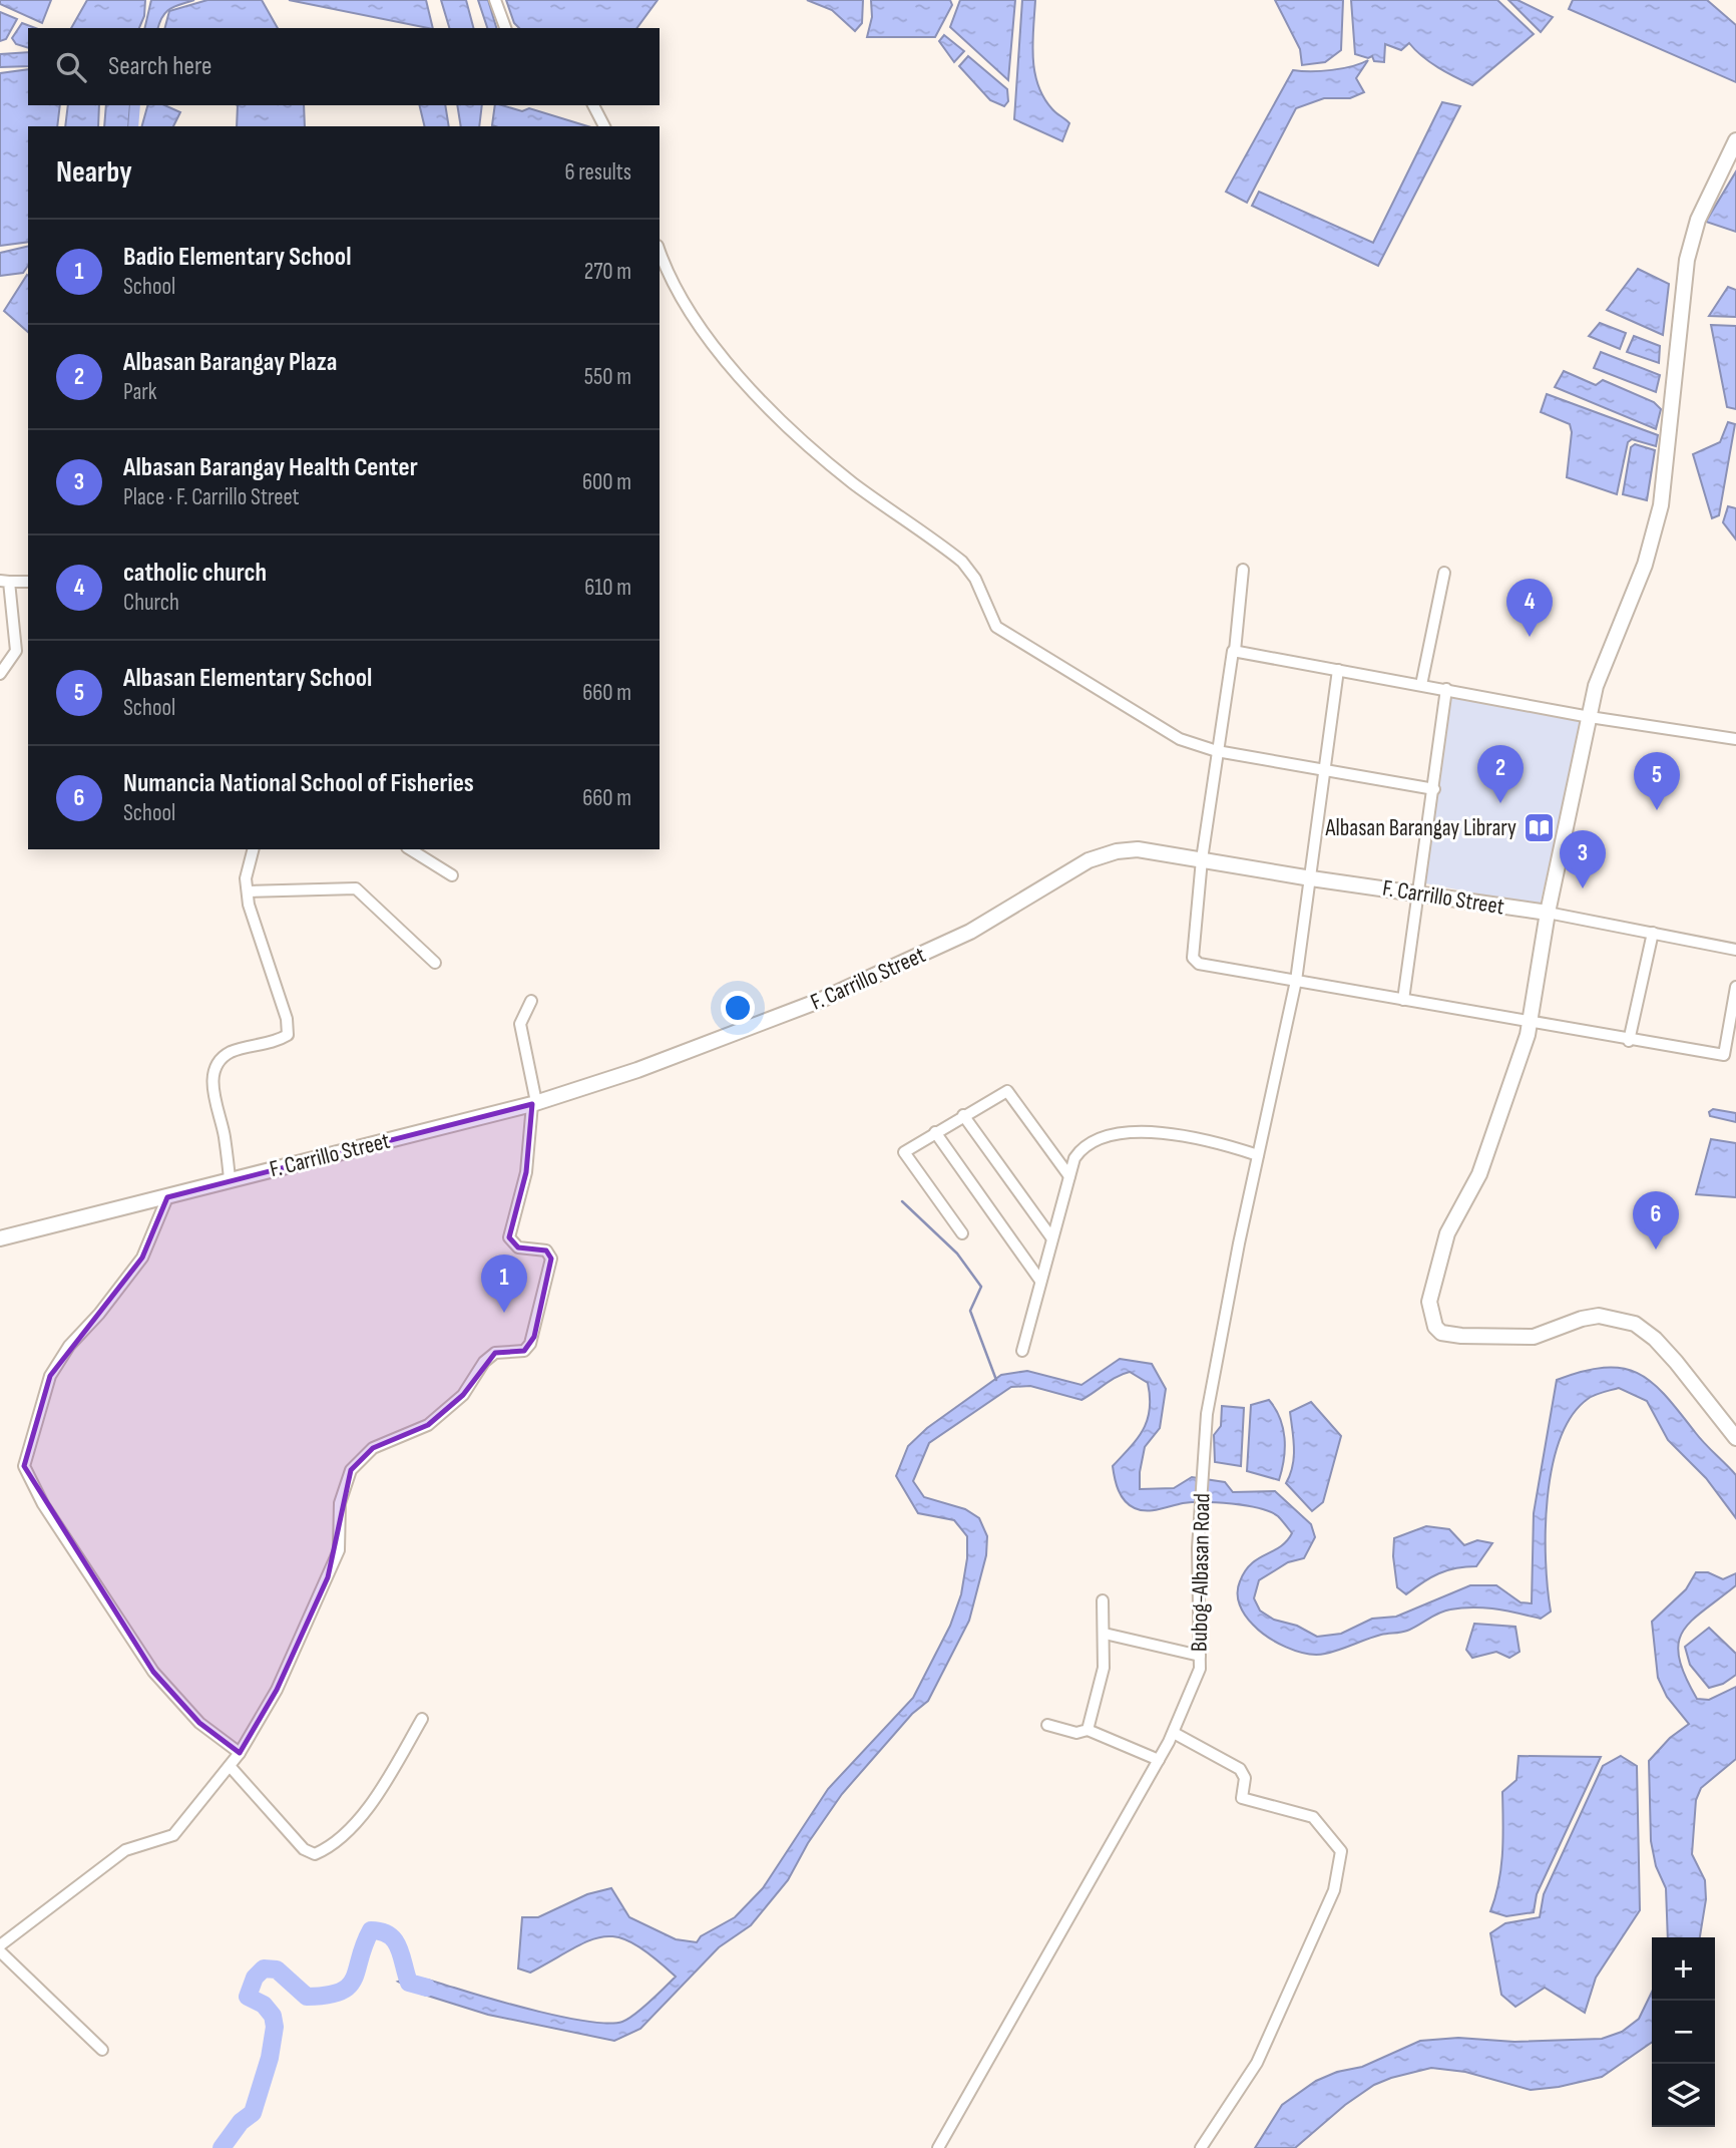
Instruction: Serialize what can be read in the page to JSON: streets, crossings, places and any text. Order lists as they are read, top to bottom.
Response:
{
  "streets": {
    "street": ["F. Carrillo Street", "Bubog-Albasan Road"]
  },
  "crossings": [
    ["F. Carrillo Street", "Bubog-Albasan Road"]
  ],
  "places": {
    "library": ["Albasan Barangay Library"]
  },
  "page": {
    "search": "Search here",
    "heading": ["Nearby", "6 results"],
    "list": [
      {
        "mark": "1",
        "name": "Badio Elementary School",
        "note": "School",
        "value": "270 m"
      },
      {
        "mark": "2",
        "name": "Albasan Barangay Plaza",
        "note": "Park",
        "value": "550 m"
      },
      {
        "mark": "3",
        "name": "Albasan Barangay Health Center",
        "note": "Place · F. Carrillo Street",
        "value": "600 m"
      },
      {
        "mark": "4",
        "name": "catholic church",
        "note": "Church",
        "value": "610 m"
      },
      {
        "mark": "5",
        "name": "Albasan Elementary School",
        "note": "School",
        "value": "660 m"
      },
      {
        "mark": "6",
        "name": "Numancia National School of Fisheries",
        "note": "School",
        "value": "660 m"
      }
    ],
    "pins": [
      "4",
      "2",
      "5",
      "3",
      "6",
      "1"
    ],
    "map_buttons": ["+", "−"]
  }
}
